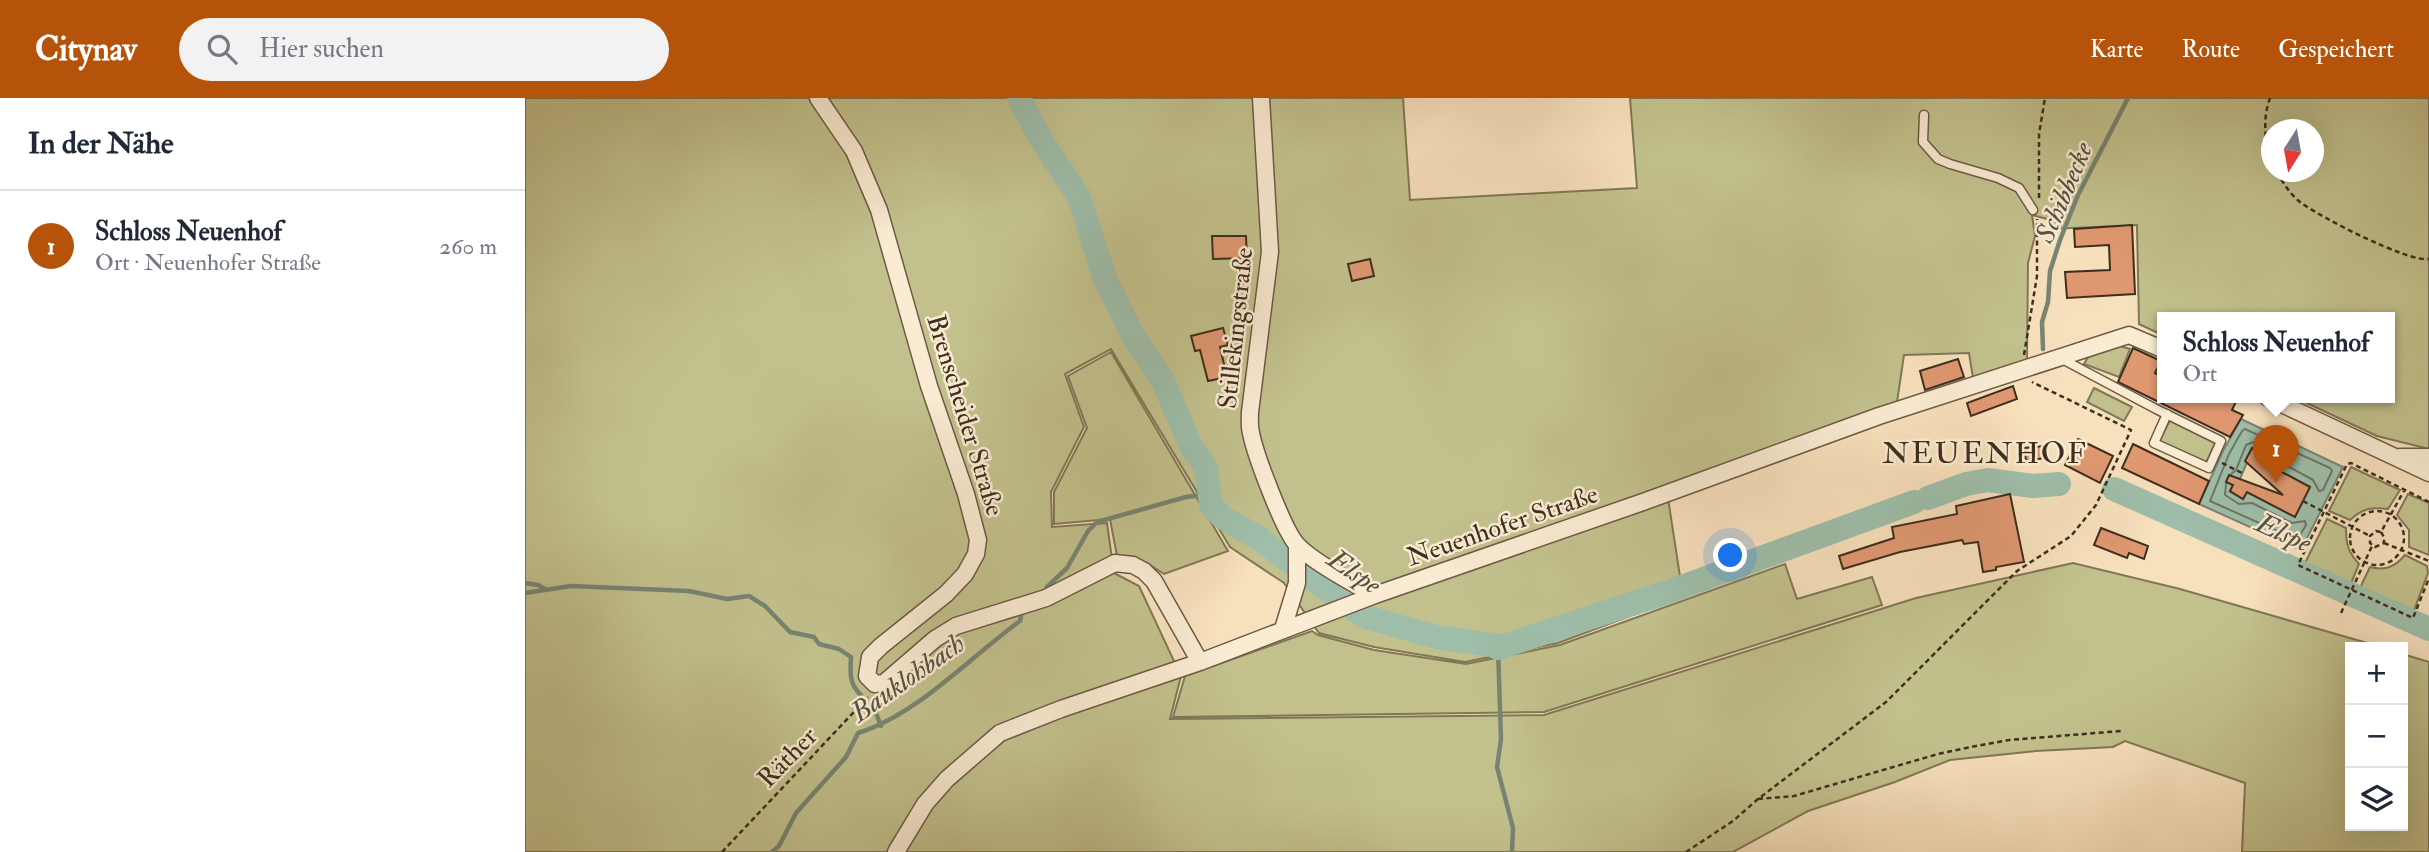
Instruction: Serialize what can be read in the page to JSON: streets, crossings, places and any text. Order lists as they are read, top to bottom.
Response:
{
  "streets": {
    "street": ["Stillekingstraße", "Brenscheider Straße", "Neuenhofer Straße"],
    "path": ["Räther"]
  },
  "crossings": [
    ["Stillekingstraße", "Neuenhofer Straße"],
    ["Brenscheider Straße", "Räther"]
  ],
  "districts": ["NEUENHOF"],
  "water": ["Schibbecke", "Elspe", "Bauklohbach"],
  "north": "bottom",
  "page": {
    "header": "Citynav",
    "search": "Hier suchen",
    "nav": ["Karte", "Route", "Gespeichert"],
    "heading": "In der Nähe",
    "list": [
      {
        "mark": "1",
        "name": "Schloss Neuenhof",
        "note": "Ort · Neuenhofer Straße",
        "value": "260 m"
      }
    ],
    "popup": ["Schloss Neuenhof", "Ort"],
    "pins": "1",
    "map_buttons": ["+", "−"]
  }
}
